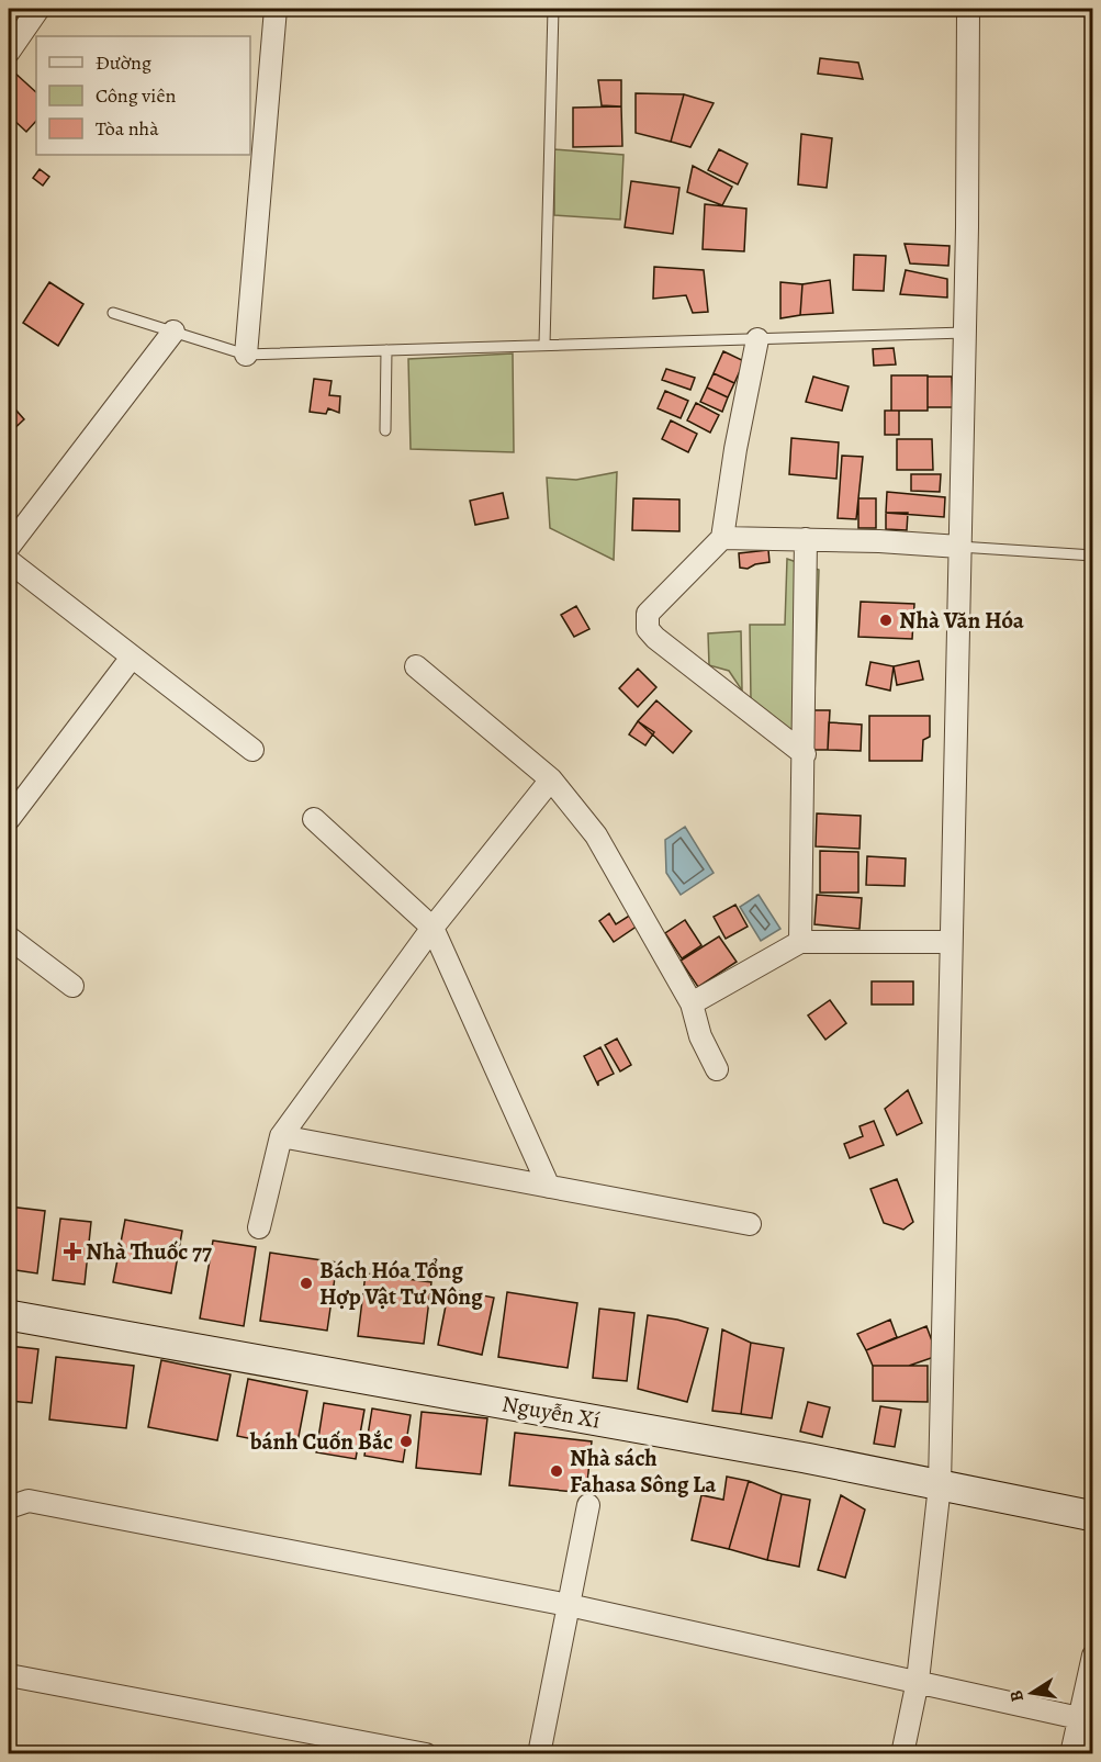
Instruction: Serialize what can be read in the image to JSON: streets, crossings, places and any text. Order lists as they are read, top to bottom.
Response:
{
  "streets": {
    "street": ["Nguyễn Xí"]
  },
  "places": {
    "other": [
      "Nhà Văn Hóa",
      "Bách Hóa Tổng Hợp Vật Tư Nông",
      "bánh Cuốn Bắc",
      "Nhà sách Fahasa Sông La"
    ],
    "health": ["Nhà Thuốc 77"]
  },
  "legend": ["Đường", "Công viên", "Tòa nhà"],
  "north": "left"
}
